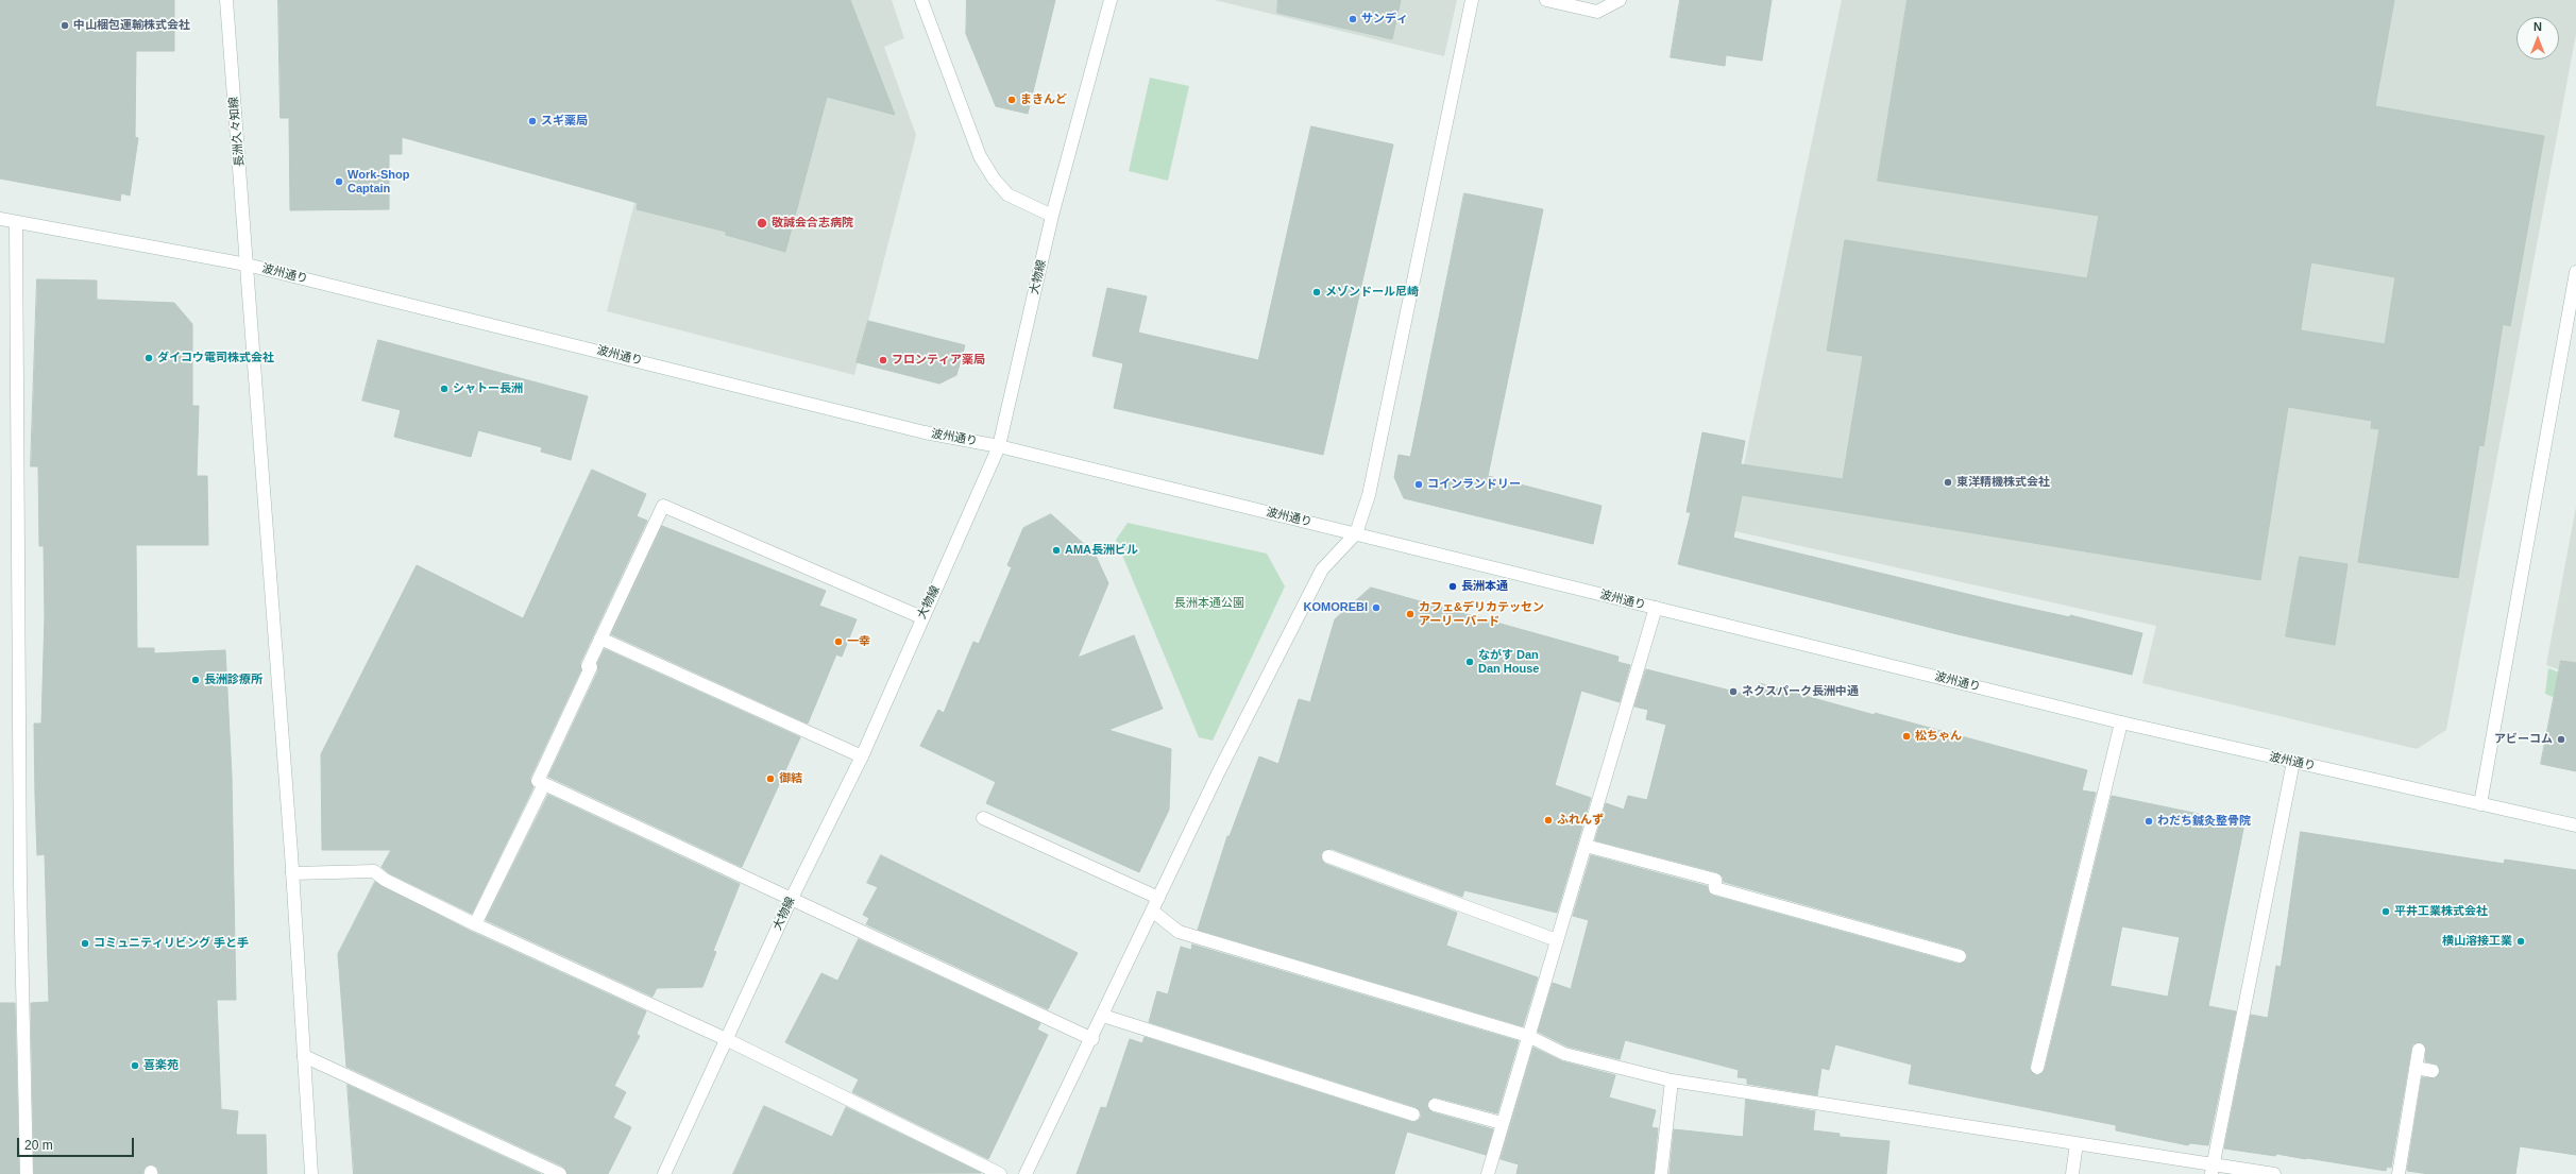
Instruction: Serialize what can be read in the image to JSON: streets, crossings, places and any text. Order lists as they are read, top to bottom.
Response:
{
  "streets": {
    "street": ["長洲久々知線", "波州通り", "大物線"]
  },
  "crossings": [
    ["長洲久々知線", "波州通り"],
    ["波州通り", "大物線"]
  ],
  "parks": ["長洲本通公園"],
  "places": [
    "サンディ",
    "中山梱包運輸株式会社",
    "まきんど",
    "スギ薬局",
    "Work-Shop Captain",
    "敬誠会合志病院",
    "メゾンドール尼崎",
    "ダイコウ電司株式会社",
    "フロンティア薬局",
    "シャトー長洲",
    "東洋精機株式会社",
    "コインランドリー",
    "AMA長洲ビル",
    "長洲本通",
    "KOMOREBI",
    "カフェ&デリカテッセン アーリーバード",
    "一幸",
    "ながす Dan Dan House",
    "長洲診療所",
    "ネクスパーク長洲中通",
    "松ちゃん",
    "アビーコム",
    "御結",
    "ふれんず",
    "わだち鍼灸整骨院",
    "平井工業株式会社",
    "横山溶接工業",
    "コミュニティリビング 手と手",
    "喜楽苑"
  ],
  "scale_bar": "20 m",
  "north": "top"
}
